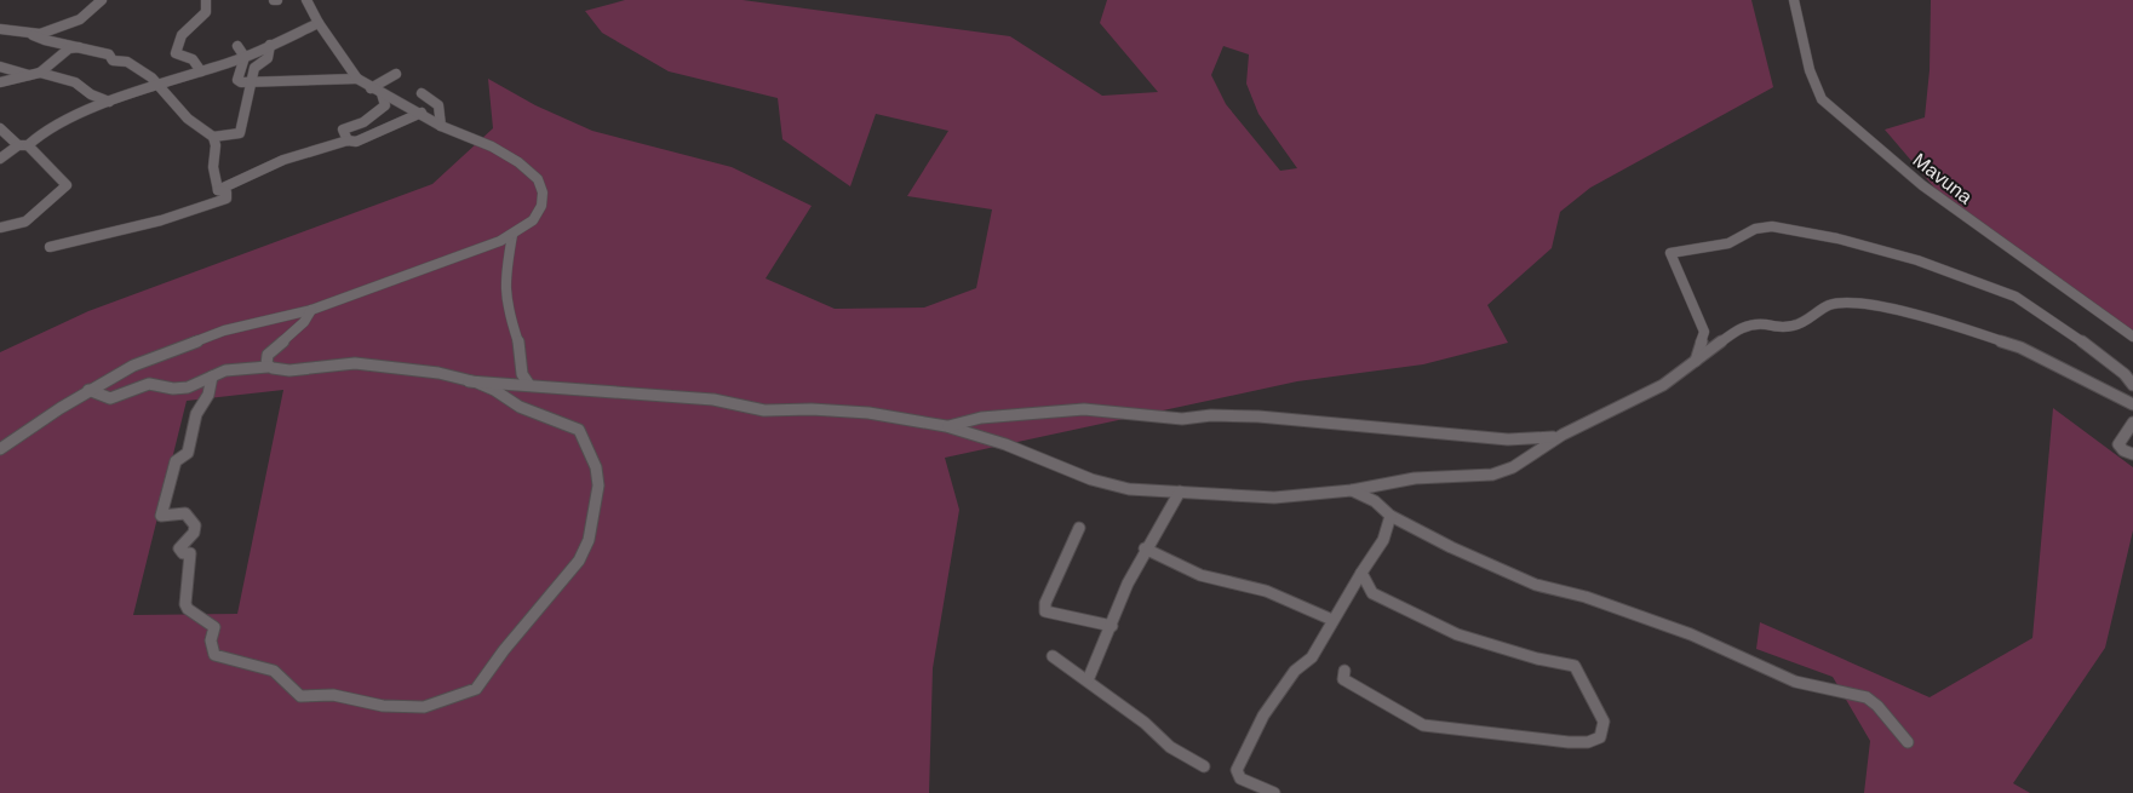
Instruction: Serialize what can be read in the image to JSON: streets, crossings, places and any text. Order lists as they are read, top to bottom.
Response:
{
  "streets": {
    "street": ["Mavuna"]
  }
}
